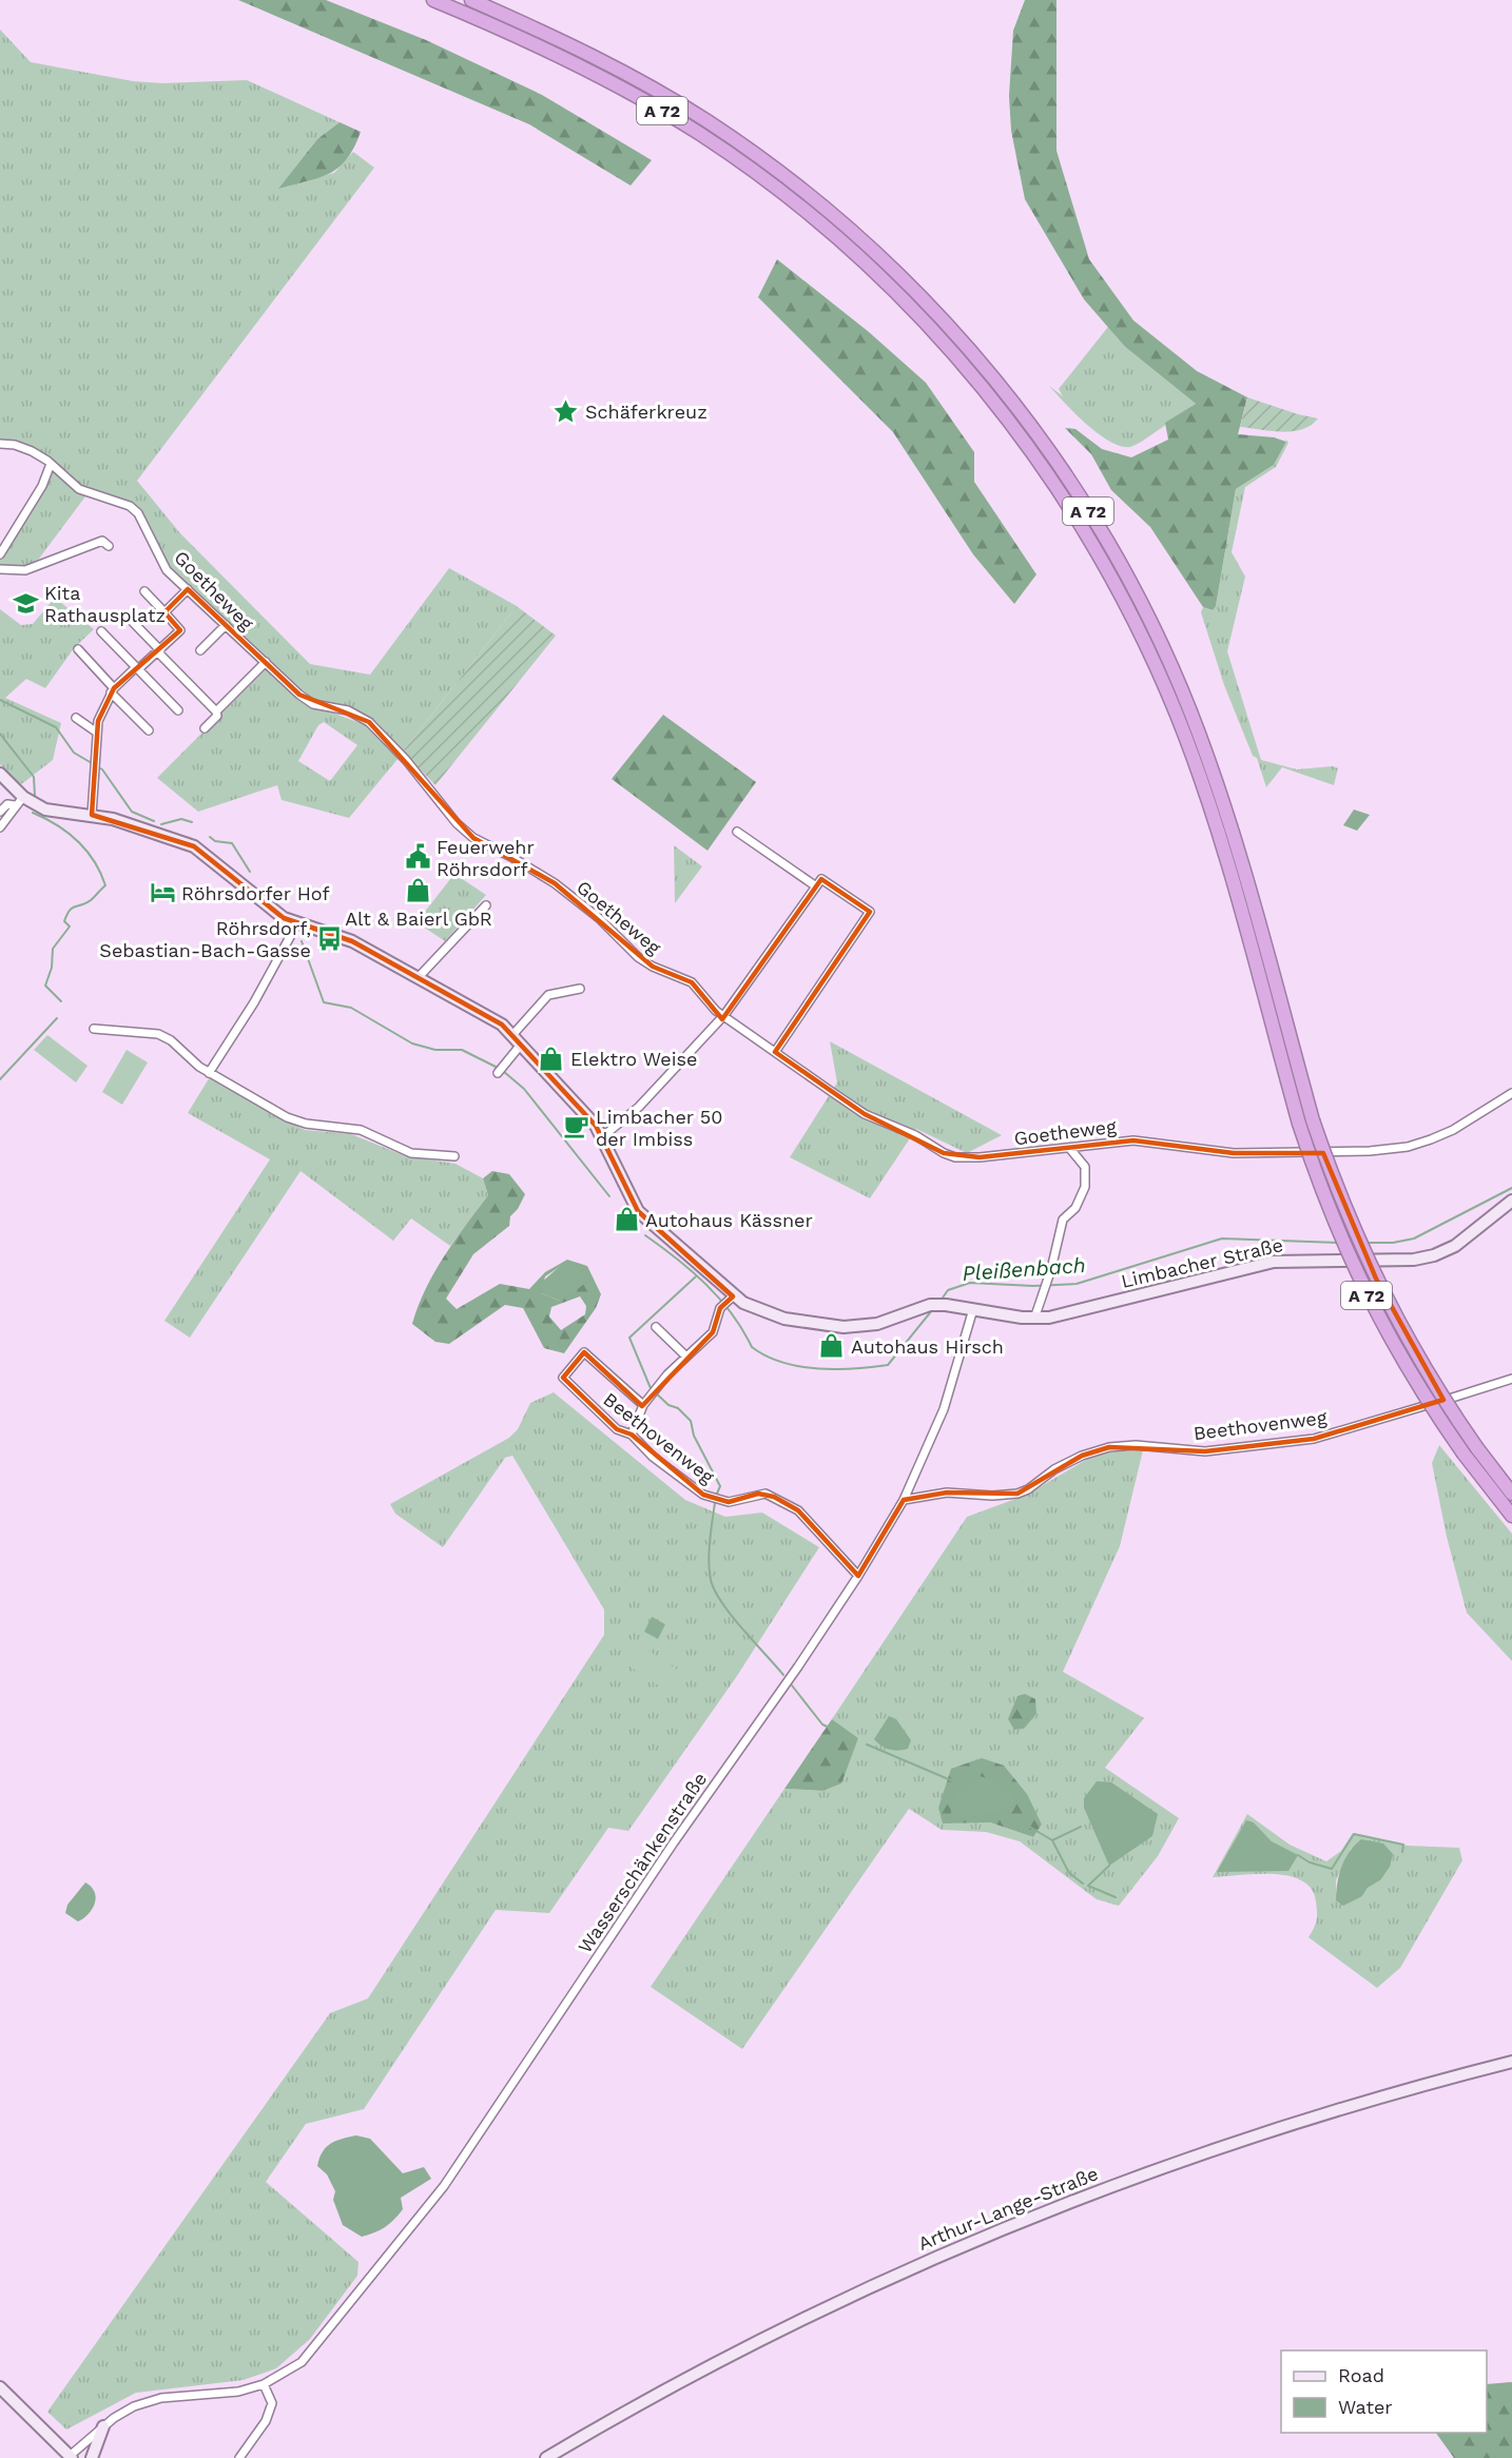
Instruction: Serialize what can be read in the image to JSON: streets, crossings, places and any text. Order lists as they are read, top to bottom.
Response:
{
  "streets": {
    "highway": ["A 72"],
    "street": [
      "Goetheweg",
      "Limbacher Straße",
      "Beethovenweg",
      "Wasserschänkenstraße",
      "Arthur-Lange-Straße"
    ]
  },
  "crossings": [
    ["Limbacher Straße", "Wasserschänkenstraße"],
    ["Beethovenweg", "Wasserschänkenstraße"]
  ],
  "water": ["Pleißenbach"],
  "places": {
    "place": ["Schäferkreuz"],
    "school or university": ["Kita Rathausplatz"],
    "public building": ["Feuerwehr Röhrsdorf"],
    "shop": [
      "Alt & Baierl GbR",
      "Elektro Weise",
      "Autohaus Kässner",
      "Autohaus Hirsch"
    ],
    "hotel": ["Röhrsdorfer Hof"],
    "bus stop": ["Röhrsdorf, Sebastian-Bach-Gasse"],
    "cafe": ["Limbacher 50 der Imbiss"]
  },
  "legend": ["Road", "Water"]
}
